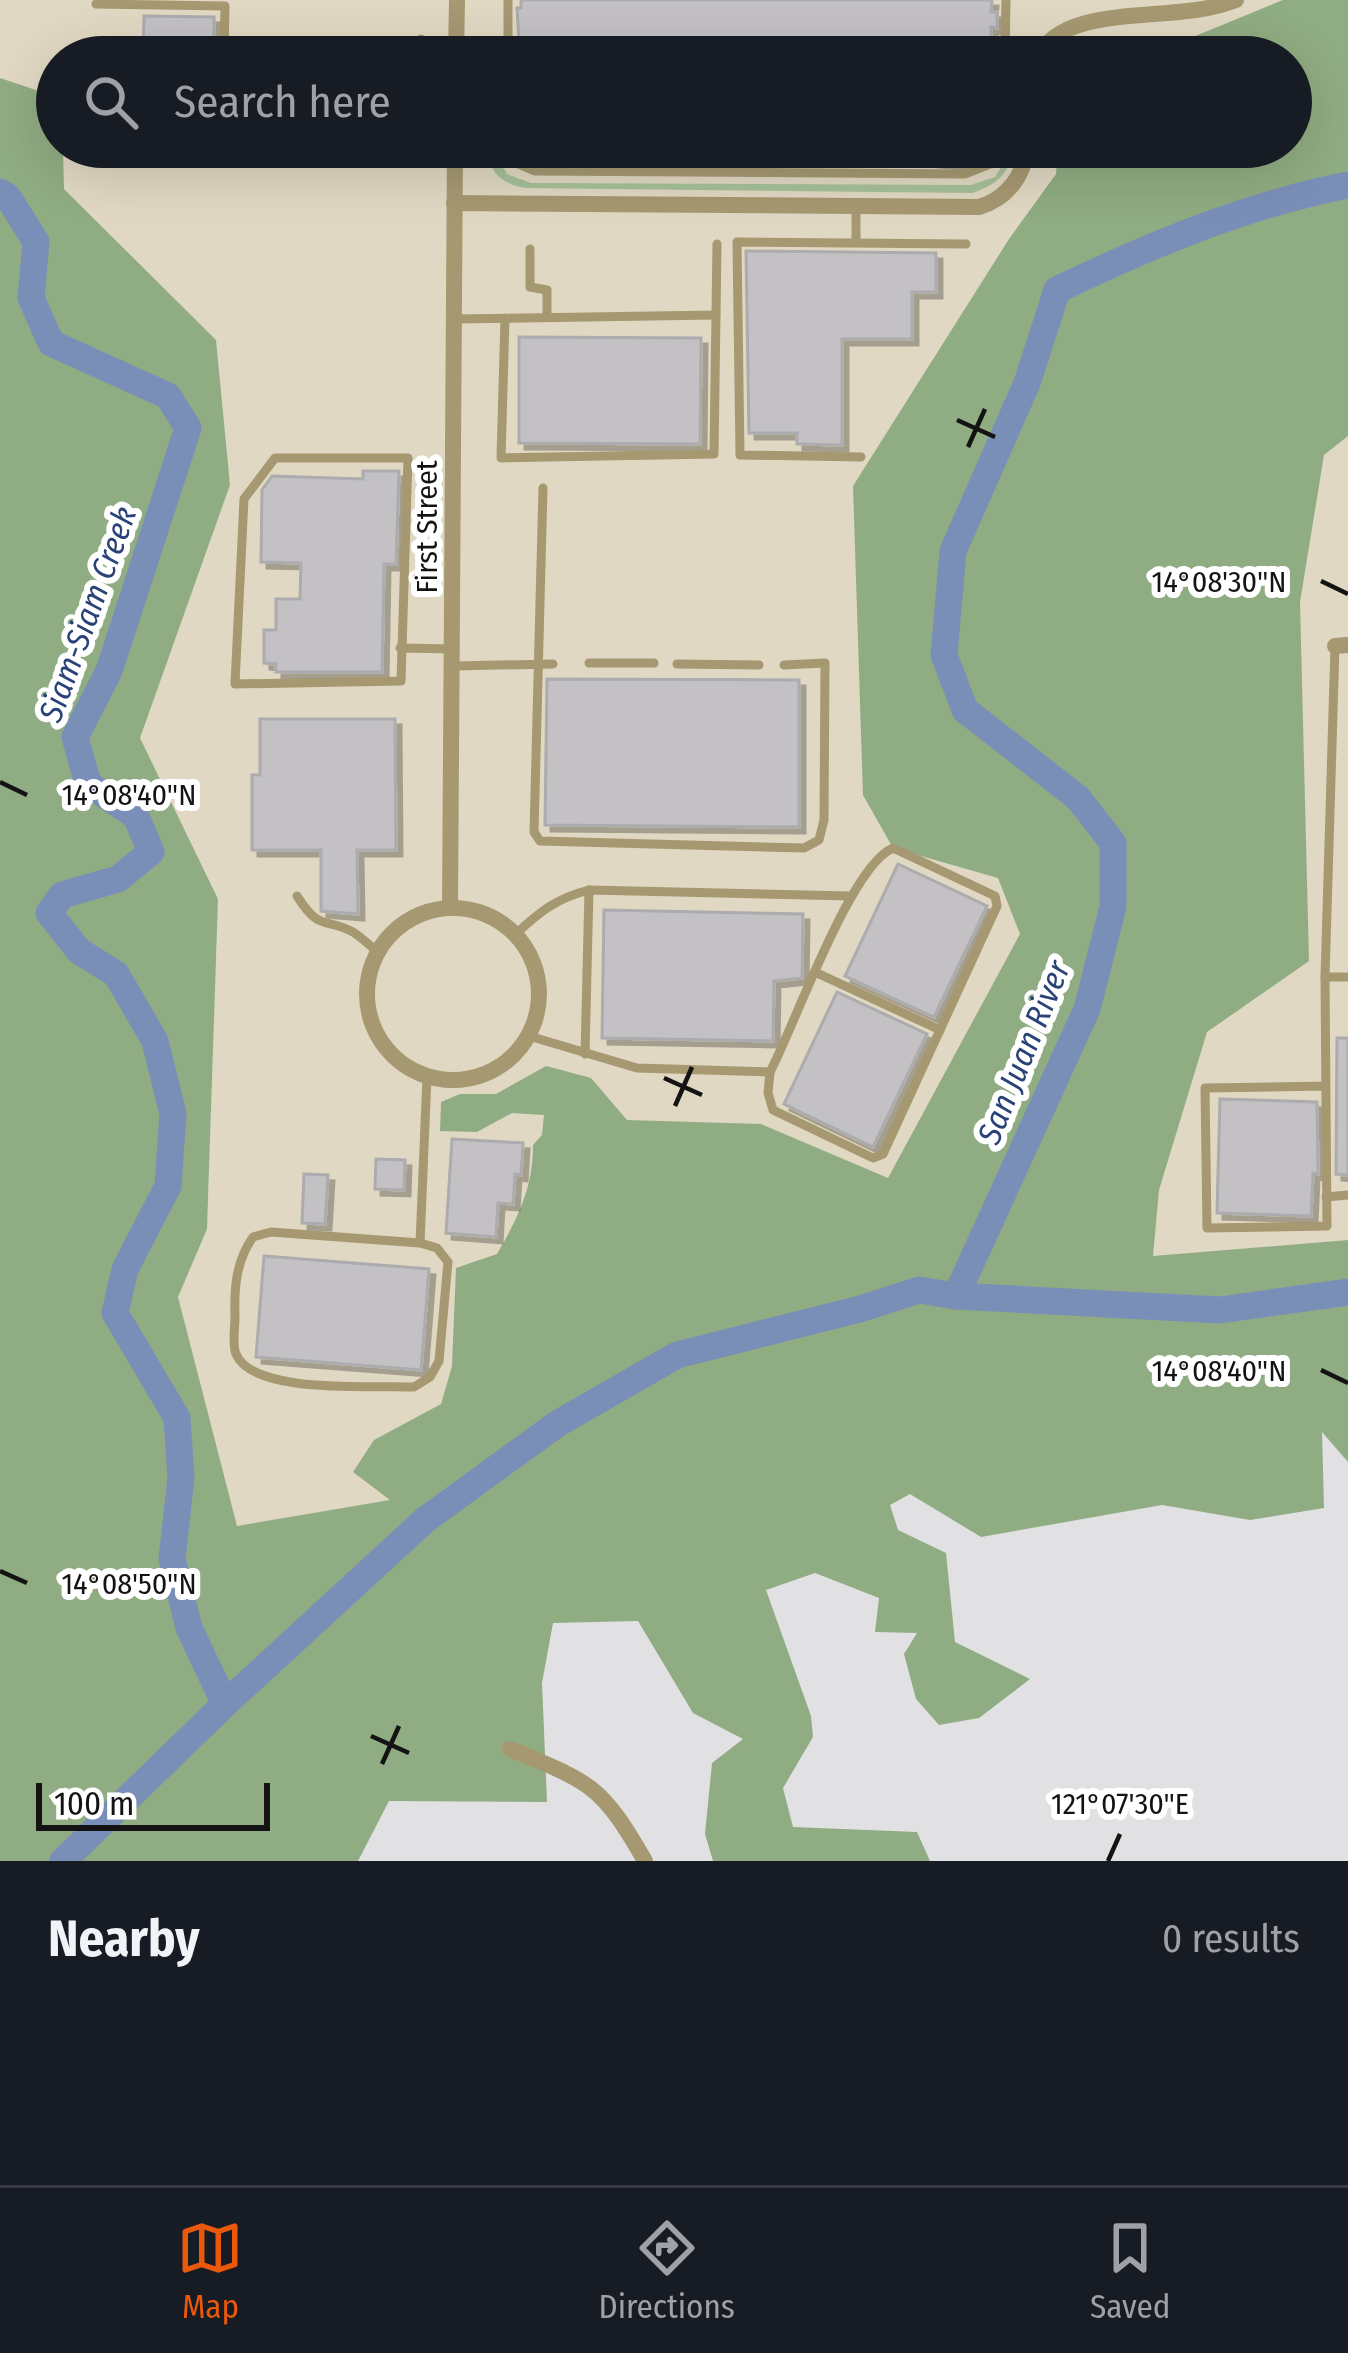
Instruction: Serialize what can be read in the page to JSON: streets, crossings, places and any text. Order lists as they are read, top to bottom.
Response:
{
  "streets": {
    "street": ["First Street"]
  },
  "water": ["Siam-Siam Creek", "San Juan River"],
  "scale_bar": "100 m",
  "page": {
    "search": "Search here",
    "scale": "100 m",
    "heading": ["Nearby", "0 results"],
    "nav": ["Map", "Directions", "Saved"]
  },
  "coordinates": [
    "14°08'30\"N",
    "14°08'40\"N",
    "14°08'50\"N",
    "121°07'30\"E"
  ]
}
